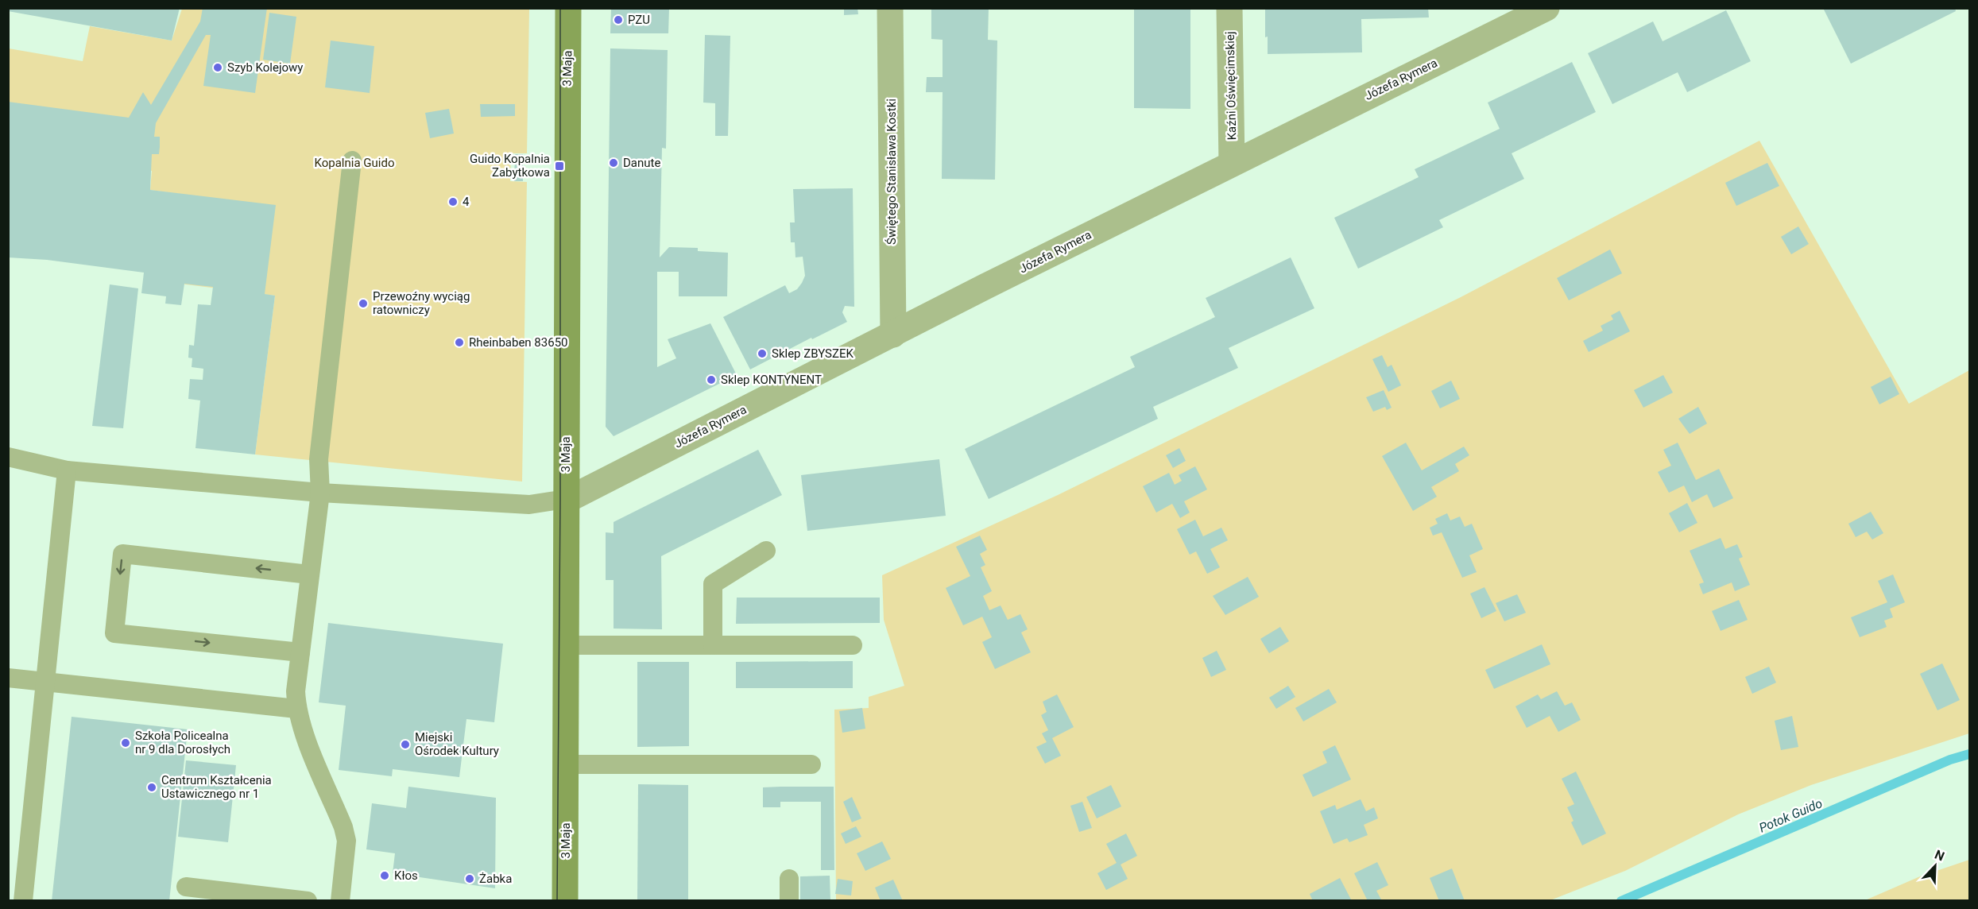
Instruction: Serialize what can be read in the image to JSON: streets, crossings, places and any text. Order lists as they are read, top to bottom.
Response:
{
  "streets": {
    "street": [
      "3 Maja",
      "Józefa Rymera",
      "Kaźni Oświęcimskiej",
      "Świętego Stanisława Kostki"
    ]
  },
  "crossings": [
    ["3 Maja", "Józefa Rymera"],
    ["Józefa Rymera", "Kaźni Oświęcimskiej"],
    ["Józefa Rymera", "Świętego Stanisława Kostki"]
  ],
  "water": ["Potok Guido"],
  "parks": ["Kopalnia Guido"],
  "places": {
    "other": [
      "PZU",
      "Szyb Kolejowy",
      "Danute",
      "4",
      "Przewoźny wyciąg ratowniczy",
      "Rheinbaben 83650",
      "Sklep ZBYSZEK",
      "Sklep KONTYNENT",
      "Szkoła Policealna nr 9 dla Dorosłych",
      "Miejski Ośrodek Kultury",
      "Centrum Kształcenia Ustawicznego nr 1",
      "Kłos",
      "Żabka"
    ],
    "transit": ["Guido Kopalnia Zabytkowa"]
  },
  "north": "top right"
}
